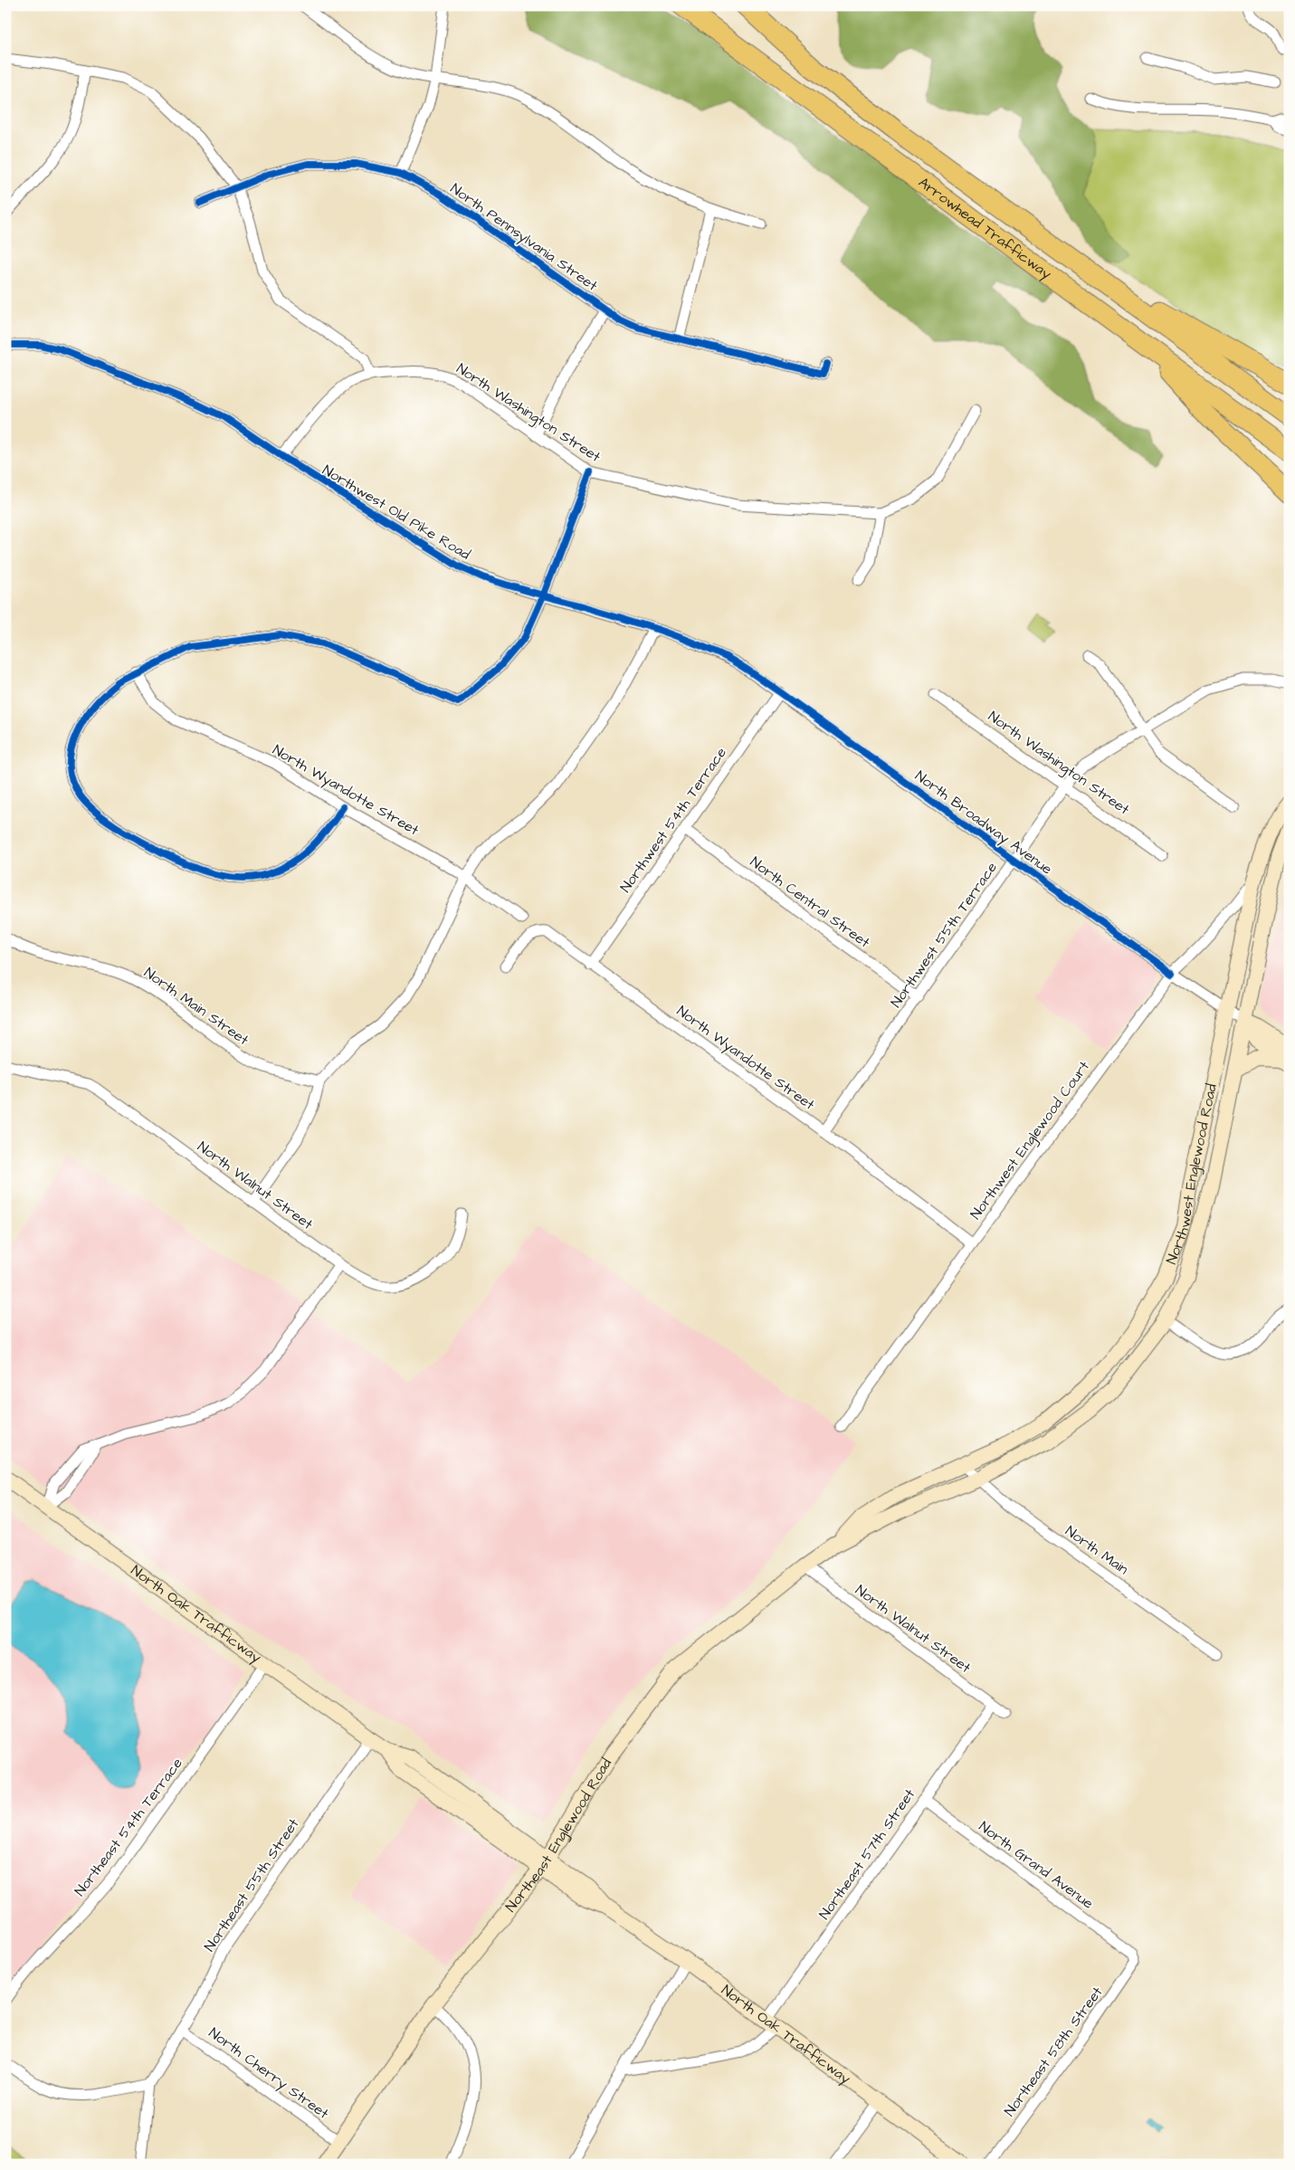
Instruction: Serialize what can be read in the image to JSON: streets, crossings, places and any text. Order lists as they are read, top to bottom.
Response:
{
  "streets": {
    "highway": ["Arrowhead Trafficway"],
    "main road": [
      "North Broadway Avenue",
      "Northwest Englewood Road",
      "North Oak Trafficway",
      "Northeast Englewood Road"
    ],
    "street": [
      "North Pennsylvania Street",
      "North Washington Street",
      "Northwest Old Pike Road",
      "North Wyandotte Street",
      "Northwest 54th Terrace",
      "North Central Street",
      "Northwest 55th Terrace",
      "North Main Street",
      "Northwest Englewood Court",
      "North Walnut Street",
      "North Main",
      "Northeast 54th Terrace",
      "Northeast 57th Street",
      "North Grand Avenue",
      "Northeast 55th Street",
      "Northeast 58th Street",
      "North Cherry Street"
    ]
  },
  "crossings": [
    ["North Washington Street", "Northwest Old Pike Road"],
    ["North Washington Street", "Northwest 55th Terrace"],
    ["Northwest Old Pike Road", "Northwest 54th Terrace"],
    ["Northwest Old Pike Road", "North Broadway Avenue"],
    ["North Wyandotte Street", "Northwest 54th Terrace"],
    ["North Wyandotte Street", "Northwest 55th Terrace"],
    ["North Wyandotte Street", "Northwest Englewood Court"],
    ["Northwest 54th Terrace", "North Broadway Avenue"],
    ["Northwest 54th Terrace", "North Central Street"],
    ["North Broadway Avenue", "Northwest 55th Terrace"],
    ["North Broadway Avenue", "Northwest Englewood Court"],
    ["North Broadway Avenue", "Northwest Englewood Road"],
    ["North Central Street", "Northwest 55th Terrace"],
    ["Northwest Englewood Court", "Northwest Englewood Road"],
    ["Northwest Englewood Road", "North Main"],
    ["Northwest Englewood Road", "Northeast Englewood Road"],
    ["North Walnut Street", "Northeast Englewood Road"],
    ["North Walnut Street", "Northeast 57th Street"],
    ["North Main", "Northeast Englewood Road"],
    ["North Oak Trafficway", "Northeast 54th Terrace"],
    ["North Oak Trafficway", "Northeast Englewood Road"],
    ["North Oak Trafficway", "Northeast 57th Street"],
    ["North Oak Trafficway", "Northeast 55th Street"],
    ["Northeast Englewood Road", "North Cherry Street"],
    ["Northeast 57th Street", "North Grand Avenue"],
    ["North Grand Avenue", "Northeast 58th Street"],
    ["Northeast 55th Street", "North Cherry Street"]
  ]
}
